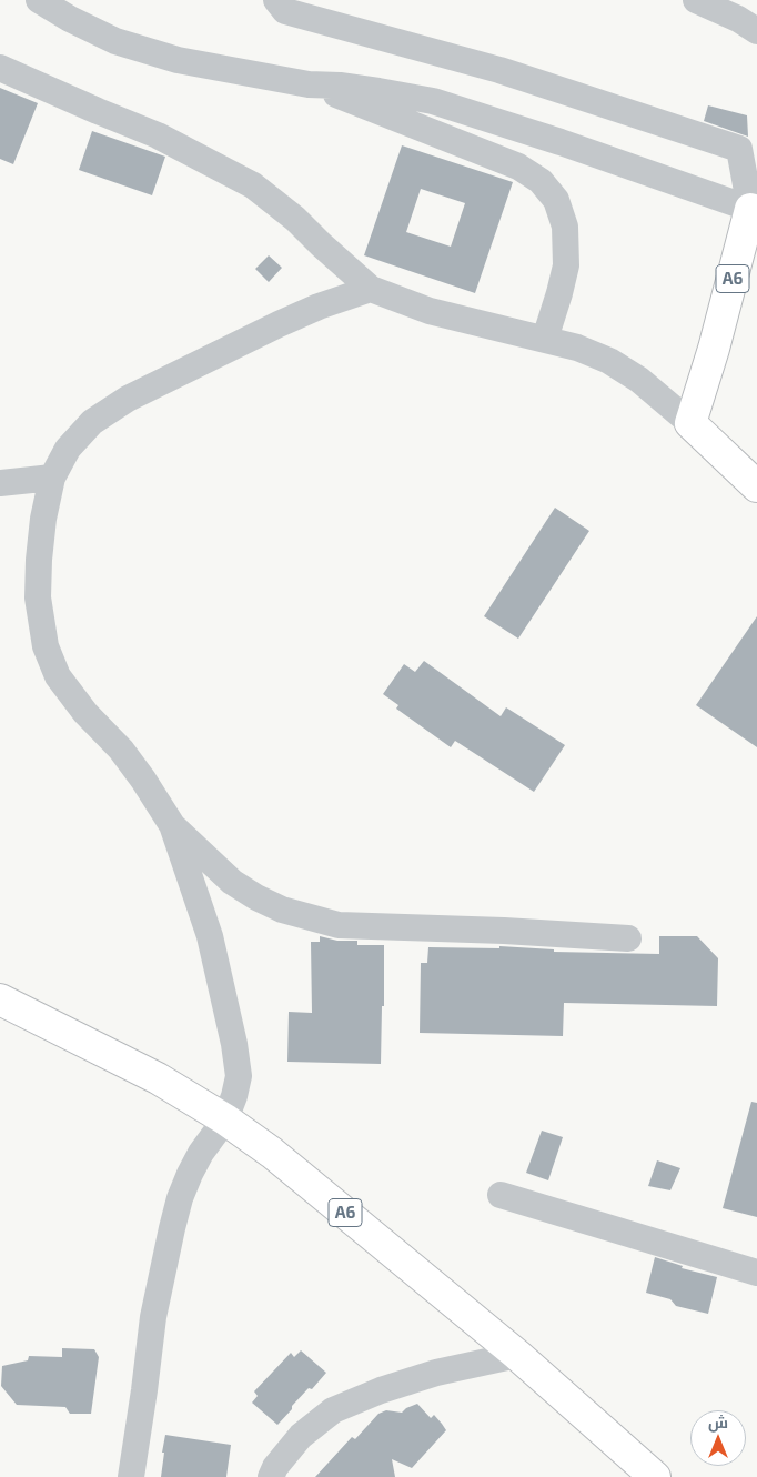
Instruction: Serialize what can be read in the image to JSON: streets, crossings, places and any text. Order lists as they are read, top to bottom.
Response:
{
  "streets": {
    "highway": ["A6"]
  },
  "north": "top"
}
